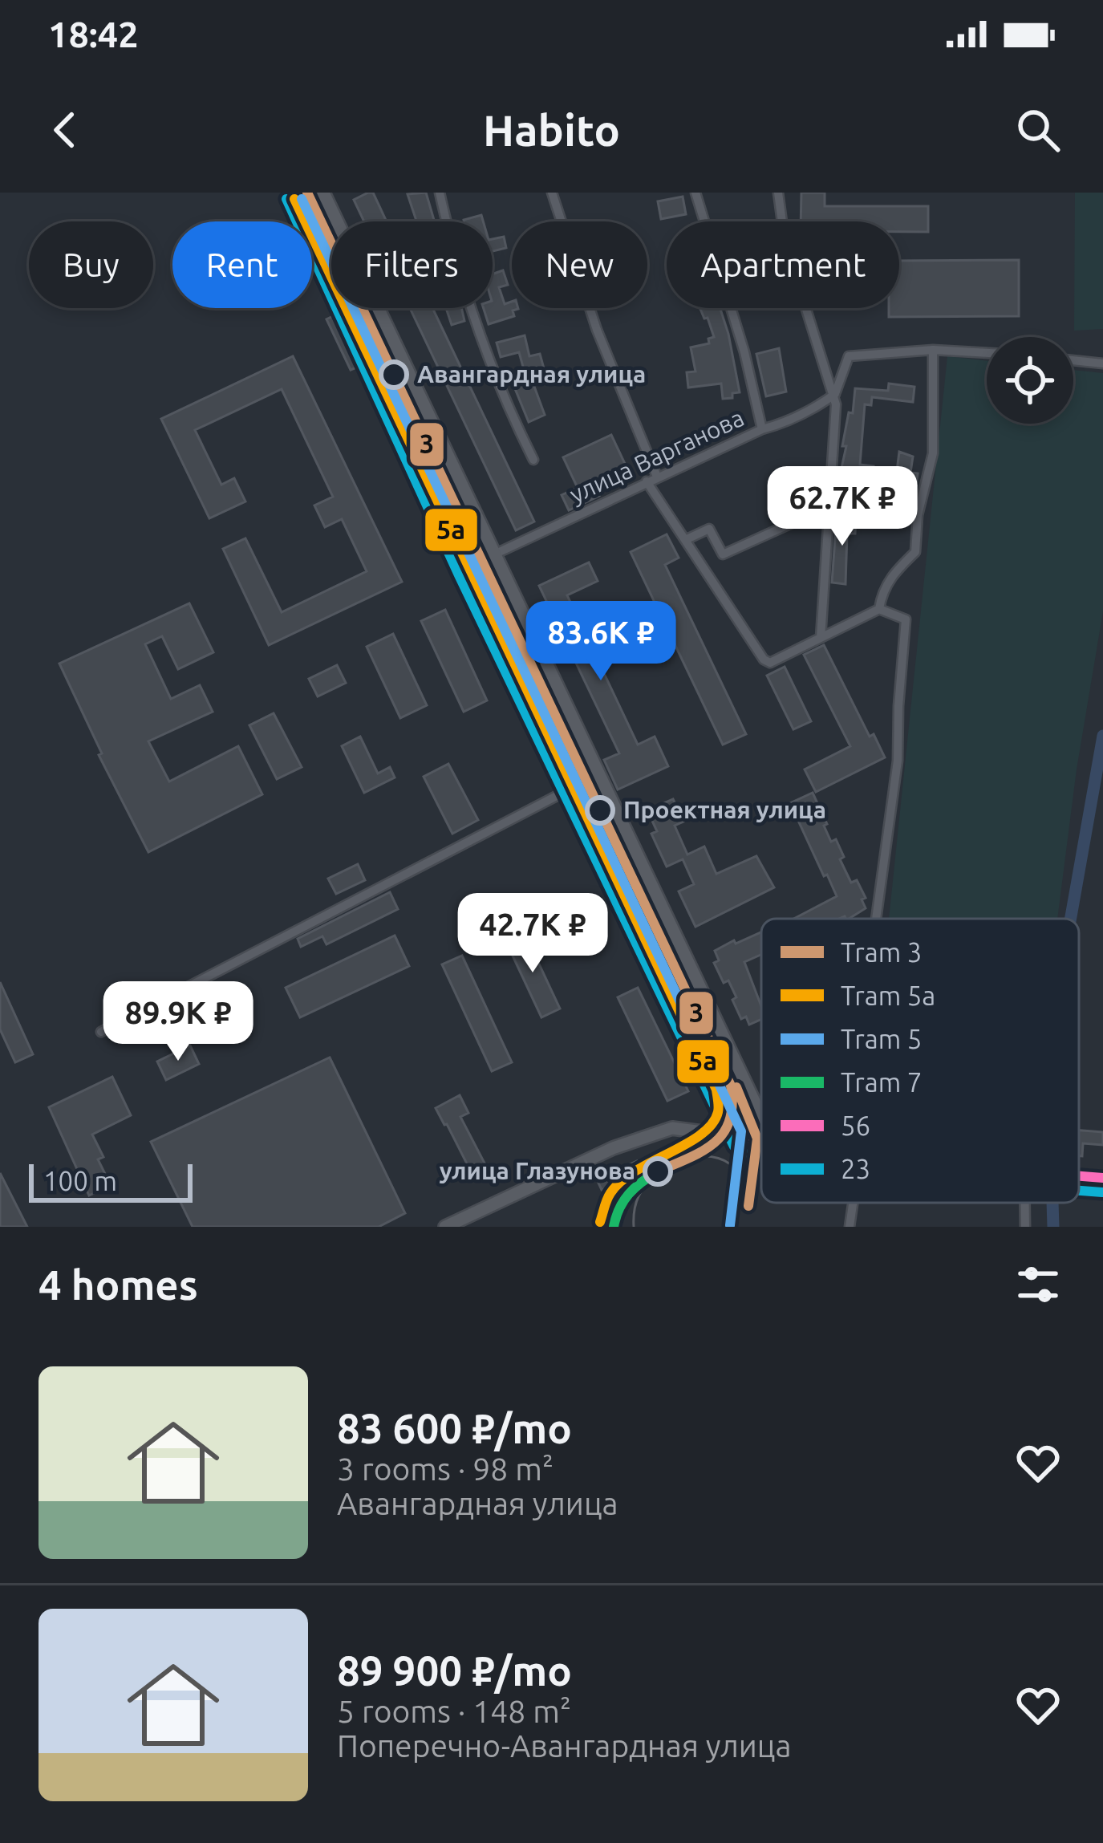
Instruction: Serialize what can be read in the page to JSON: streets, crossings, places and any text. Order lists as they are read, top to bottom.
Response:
{
  "streets": {
    "street": ["улица Варганова"]
  },
  "places": ["Авангардная улица", "Проектная улица", "улица Глазунова"],
  "lines": [
    "tram line 3",
    "transit line 56",
    "tram line 5а",
    "tram line 5",
    "transit line 23",
    "tram line 7"
  ],
  "legend": [
    "Tram 3",
    "Tram 5а",
    "Tram 5",
    "Tram 7",
    "56",
    "23"
  ],
  "scale_bar": "100 m",
  "page": {
    "status": "18:42",
    "header": "Habito",
    "chip": [
      "Buy",
      "Rent",
      "Filters",
      "New",
      "Apartment"
    ],
    "price": [
      "62.7K ₽",
      "83.6K ₽",
      "42.7K ₽",
      "89.9K ₽"
    ],
    "scale": "100 m",
    "heading": "4 homes",
    "list": [
      {
        "name": "83 600 ₽/mo",
        "note": "3 rooms · 98 m² · Авангардная улица"
      },
      {
        "name": "89 900 ₽/mo",
        "note": "5 rooms · 148 m² · Поперечно-Авангардная улица"
      }
    ]
  }
}
